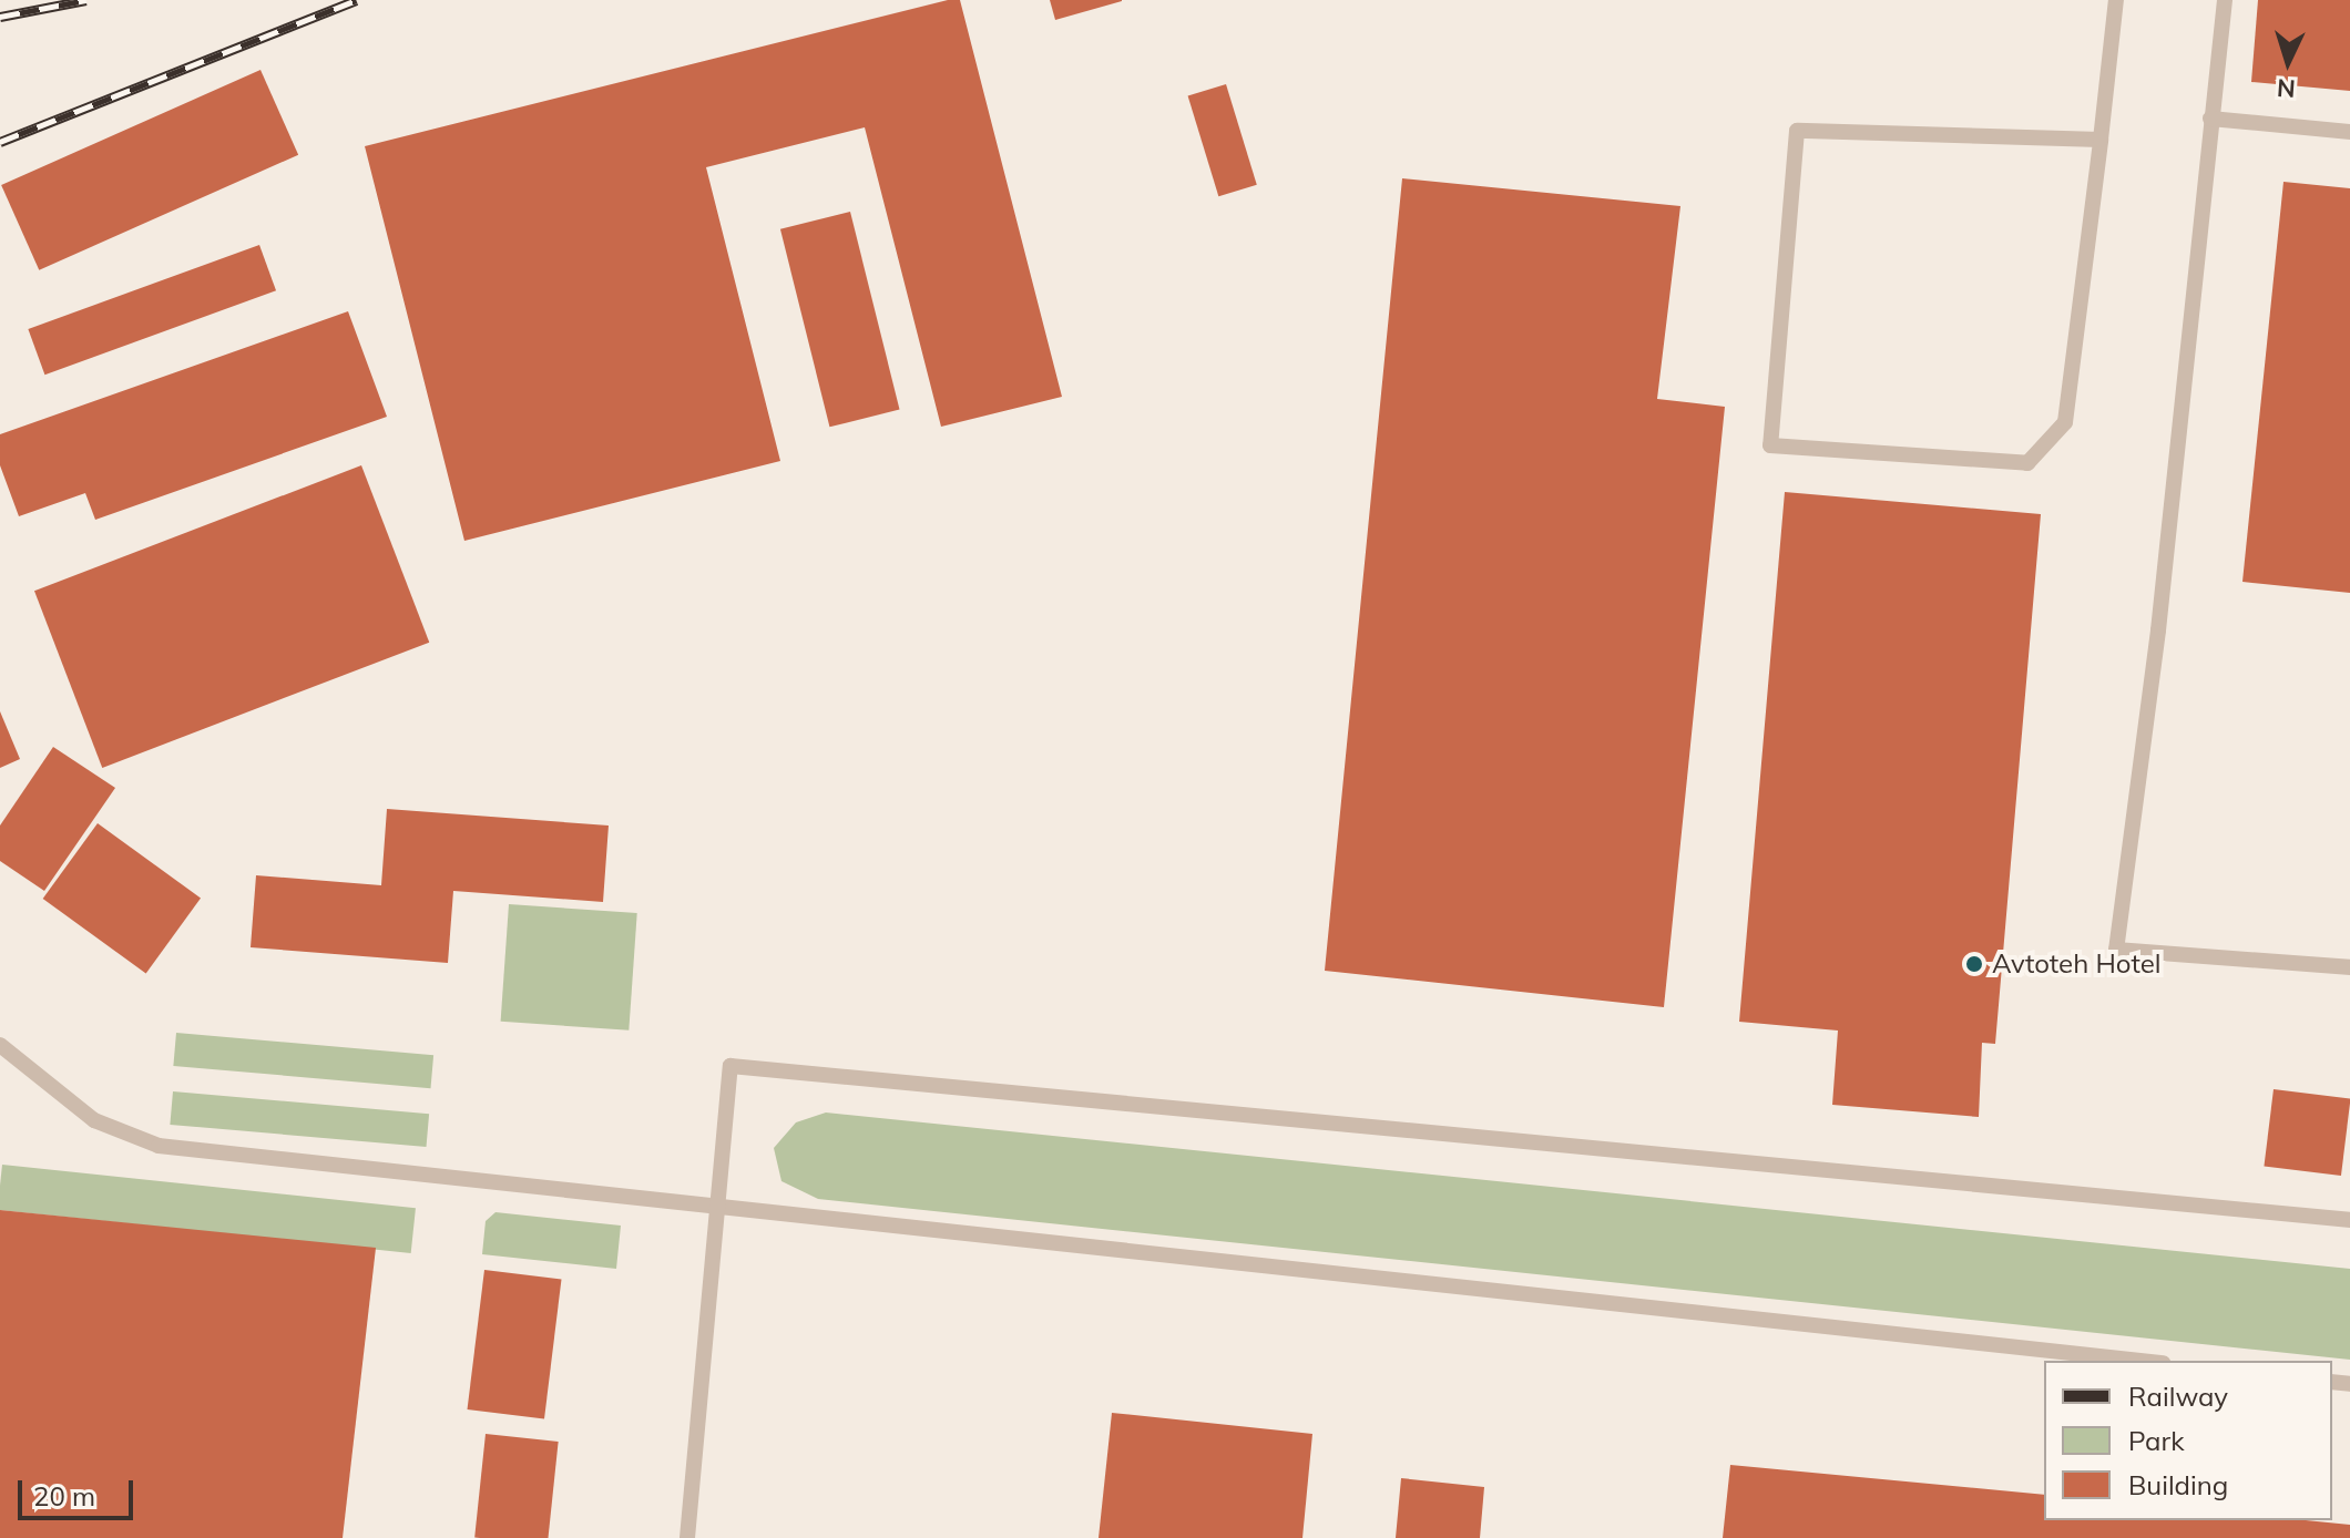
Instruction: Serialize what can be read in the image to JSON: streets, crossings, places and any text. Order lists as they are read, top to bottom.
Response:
{
  "places": ["Avtoteh Hotel"],
  "legend": ["Railway", "Park", "Building"],
  "scale_bar": "20 m",
  "north": "bottom"
}
